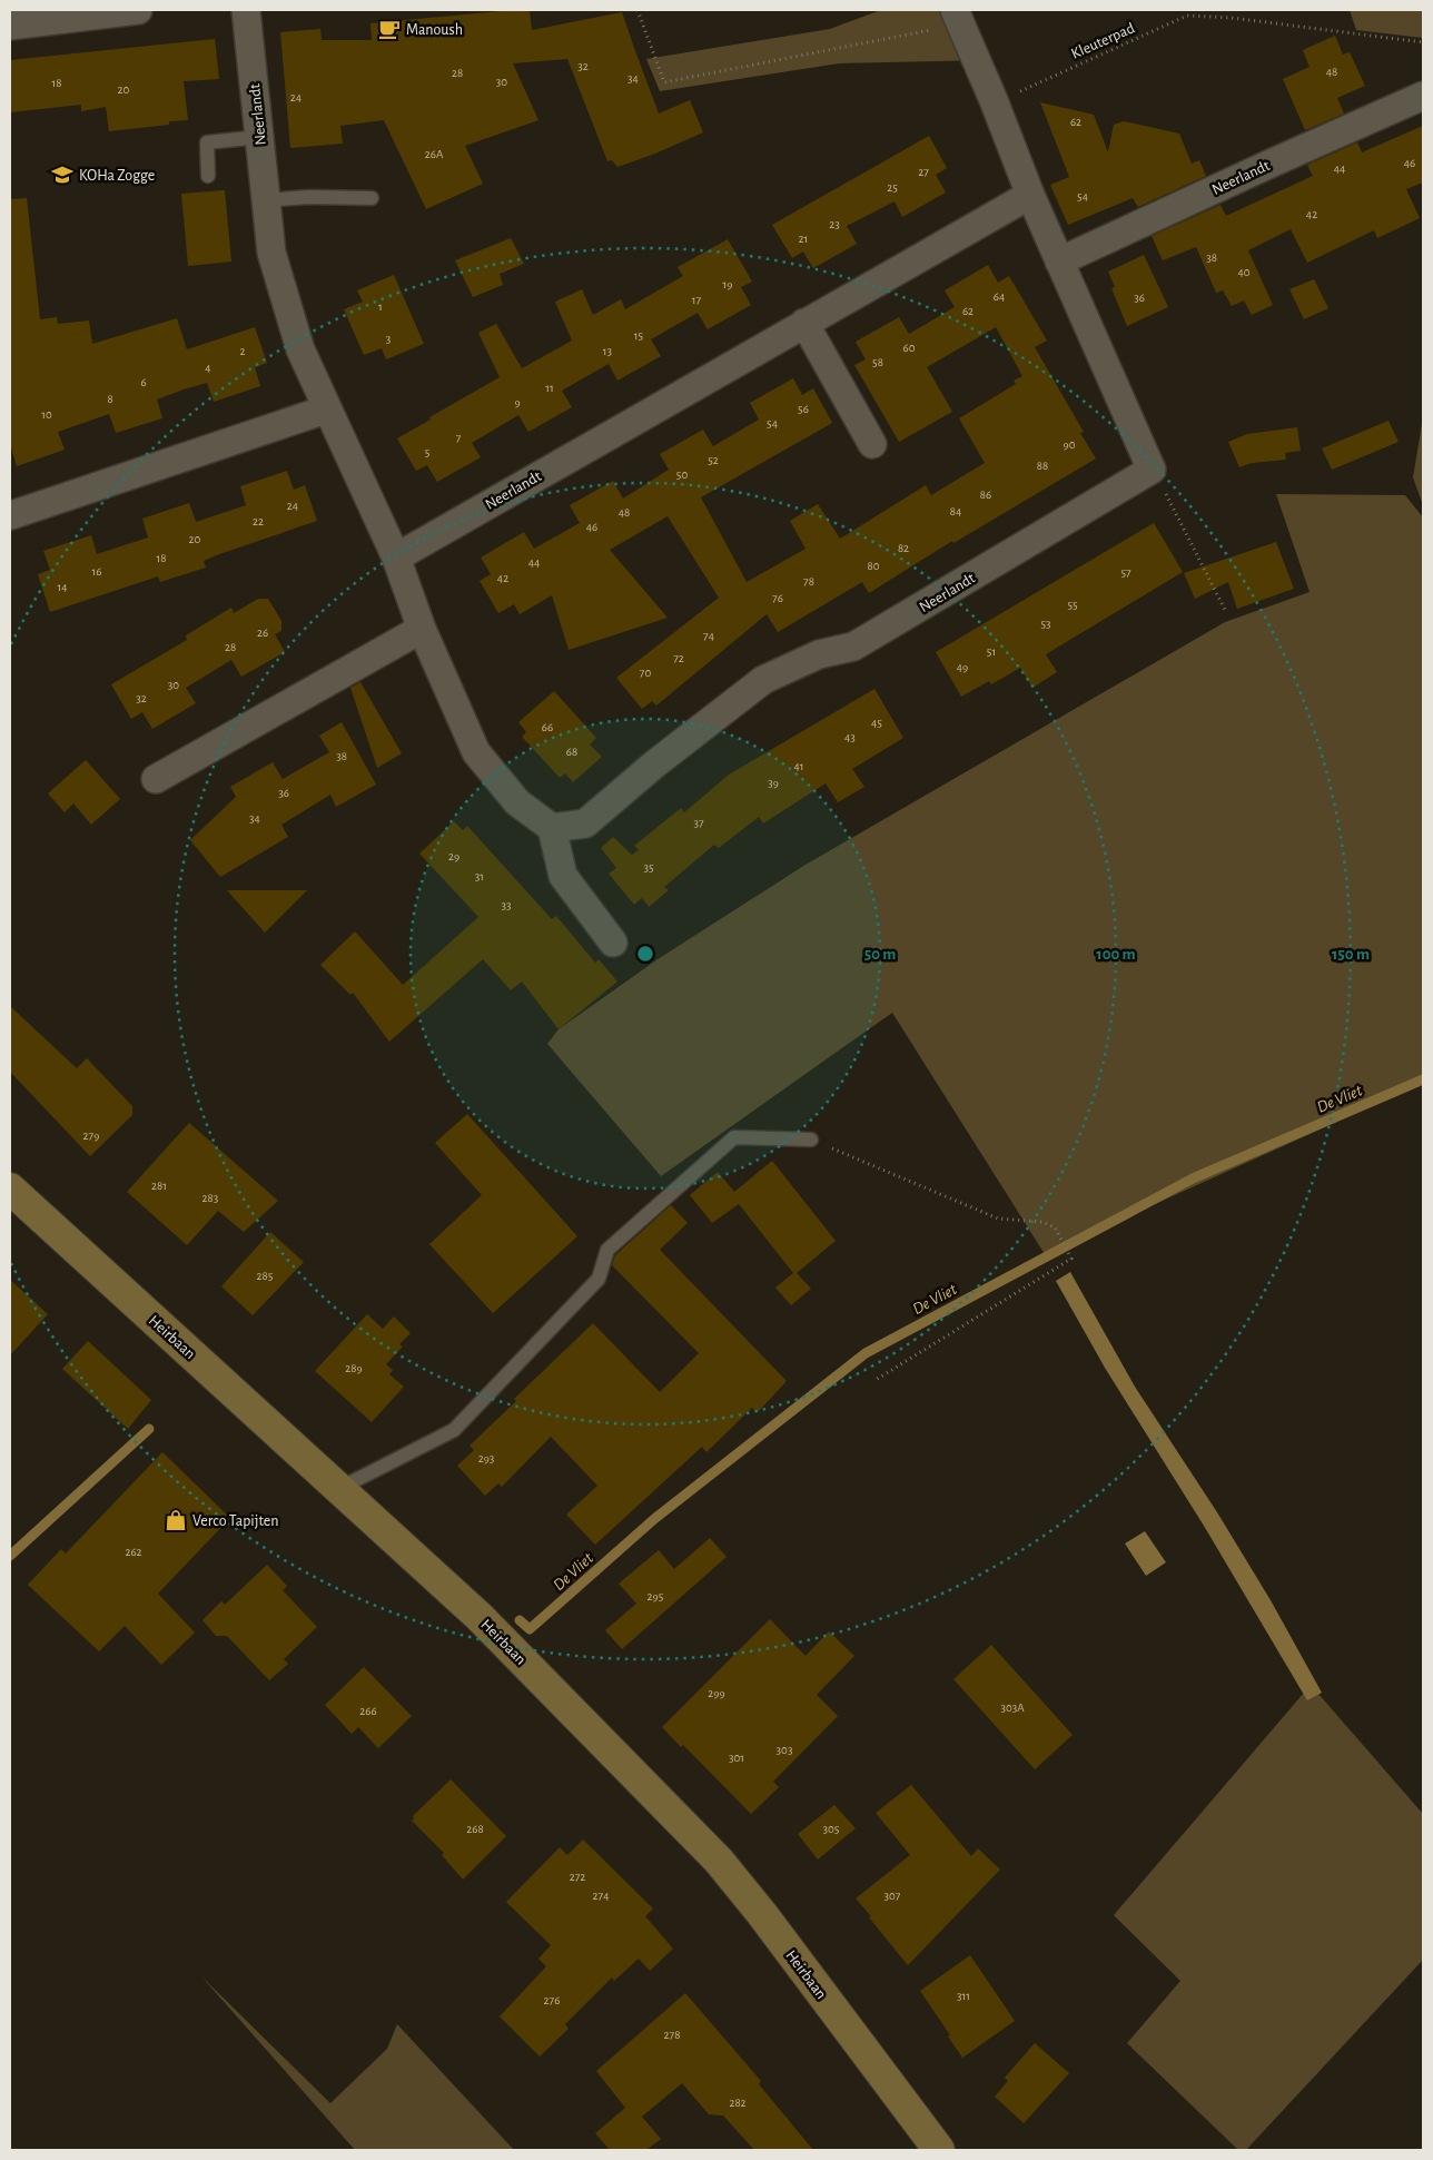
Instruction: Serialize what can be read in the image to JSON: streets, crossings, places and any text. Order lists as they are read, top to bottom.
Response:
{
  "streets": {
    "main road": ["Heirbaan"],
    "street": ["Neerlandt"],
    "path": ["Kleuterpad"]
  },
  "water": ["De Vliet"],
  "places": {
    "cafe": ["Manoush"],
    "school or university": ["KOHa Zogge"],
    "shop": ["Verco Tapijten"]
  },
  "house_numbers": [
    "32",
    "48",
    "28",
    "34",
    "30",
    "18",
    "20",
    "24",
    "62",
    "26A",
    "46",
    "44",
    "27",
    "25",
    "54",
    "42",
    "23",
    "21",
    "38",
    "40",
    "19",
    "64",
    "36",
    "17",
    "1",
    "62",
    "15",
    "3",
    "60",
    "2",
    "13",
    "58",
    "4",
    "6",
    "11",
    "8",
    "9",
    "56",
    "10",
    "54",
    "7",
    "90",
    "5",
    "52",
    "88",
    "50",
    "86",
    "24",
    "84",
    "48",
    "22",
    "46",
    "20",
    "82",
    "18",
    "44",
    "80",
    "16",
    "57",
    "42",
    "78",
    "14",
    "76",
    "55",
    "53",
    "26",
    "74",
    "28",
    "51",
    "72",
    "49",
    "70",
    "30",
    "32",
    "45",
    "66",
    "43",
    "68",
    "38",
    "41",
    "39",
    "36",
    "34",
    "37",
    "29",
    "35",
    "31",
    "33",
    "279",
    "281",
    "283",
    "285",
    "289",
    "293",
    "262",
    "295",
    "299",
    "303A",
    "266",
    "303",
    "301",
    "268",
    "305",
    "272",
    "274",
    "307",
    "311",
    "276",
    "278",
    "282"
  ],
  "rings": ["50 m", "100 m", "150 m"]
}
